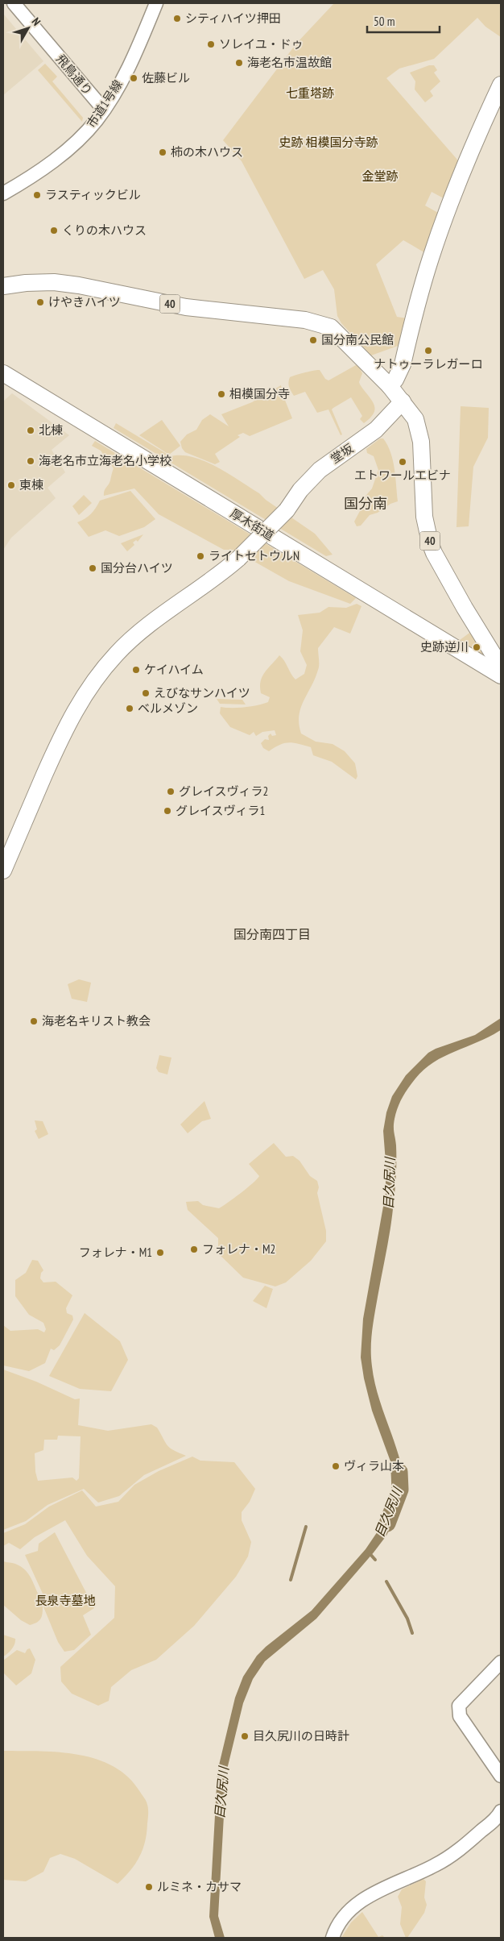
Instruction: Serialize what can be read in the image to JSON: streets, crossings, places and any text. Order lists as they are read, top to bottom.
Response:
{
  "streets": {
    "main road": ["40", "堂坂", "厚木街道"],
    "street": ["飛鳥通り", "市道1号線"]
  },
  "crossings": [
    ["飛鳥通り", "市道1号線"],
    ["40", "堂坂"]
  ],
  "districts": ["国分南", "国分南四丁目"],
  "water": ["目久尻川"],
  "parks": [
    "七重塔跡",
    "史跡 相模国分寺跡",
    "金堂跡",
    "長泉寺墓地"
  ],
  "places": [
    "シティハイツ押田",
    "ソレイユ・ドゥ",
    "海老名市温故館",
    "佐藤ビル",
    "柿の木ハウス",
    "ラスティックビル",
    "くりの木ハウス",
    "けやきハイツ",
    "国分南公民館",
    "ナトゥーラレガーロ",
    "相模国分寺",
    "北棟",
    "海老名市立海老名小学校",
    "エトワールエビナ",
    "東棟",
    "ライトセトウルN",
    "国分台ハイツ",
    "史跡逆川",
    "ケイハイム",
    "えびなサンハイツ",
    "ベルメゾン",
    "グレイスヴィラ2",
    "グレイスヴィラ1",
    "海老名キリスト教会",
    "フォレナ・M2",
    "フォレナ・M1",
    "ヴィラ山本",
    "目久尻川の日時計",
    "ルミネ・カサマ"
  ],
  "scale_bar": "50 m",
  "north": "top right"
}
